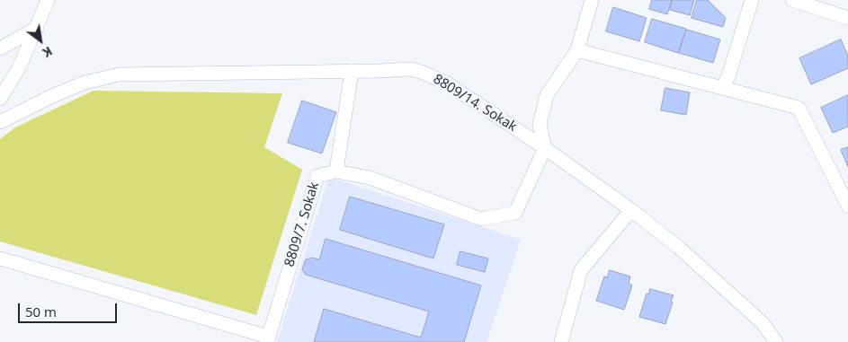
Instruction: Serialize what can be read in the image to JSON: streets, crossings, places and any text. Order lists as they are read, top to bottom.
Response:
{
  "streets": {
    "street": ["8809/14. Sokak", "8809/7. Sokak"]
  },
  "crossings": [
    ["8809/14. Sokak", "8809/7. Sokak"]
  ],
  "scale_bar": "50 m",
  "north": "bottom right"
}
